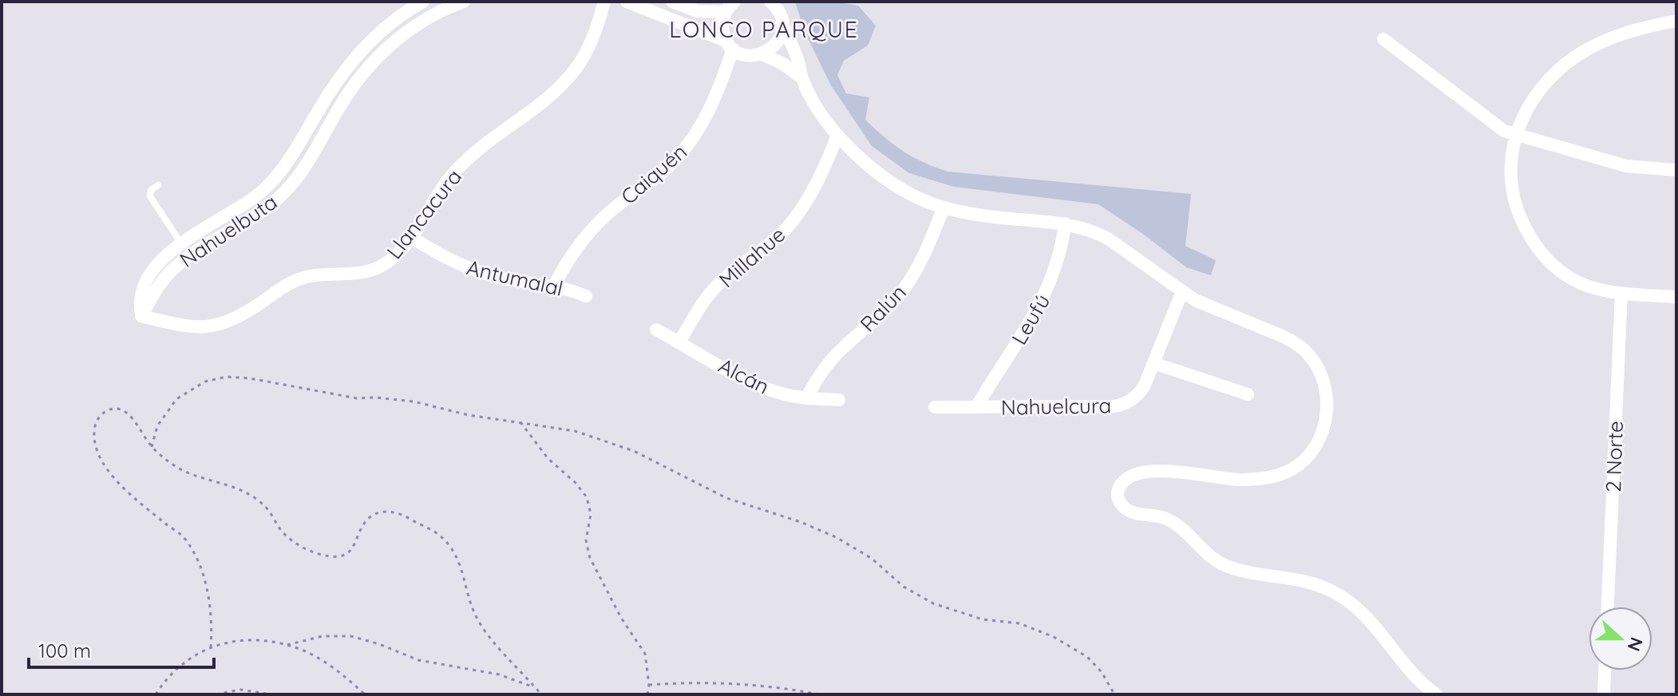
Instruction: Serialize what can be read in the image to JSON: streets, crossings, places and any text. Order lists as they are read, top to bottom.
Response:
{
  "streets": {
    "street": [
      "Caiquén",
      "Llancacura",
      "Nahuelbuta",
      "Millahue",
      "Antumalal",
      "Ralún",
      "Leufú",
      "Alcán",
      "Nahuelcura",
      "2 Norte"
    ]
  },
  "crossings": [
    ["Caiquén", "Antumalal"],
    ["Llancacura", "Nahuelbuta"],
    ["Llancacura", "Antumalal"],
    ["Millahue", "Alcán"],
    ["Ralún", "Alcán"],
    ["Leufú", "Nahuelcura"]
  ],
  "districts": ["LONCO PARQUE"],
  "scale_bar": "100 m",
  "north": "right"
}
